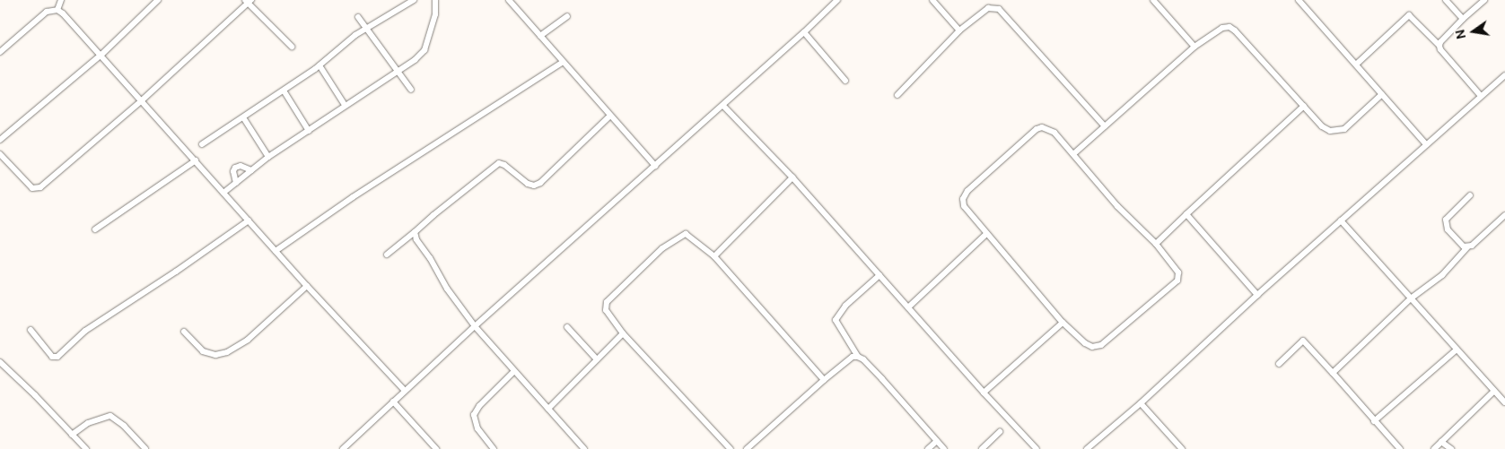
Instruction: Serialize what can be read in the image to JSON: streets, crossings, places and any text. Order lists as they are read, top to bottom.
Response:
{
  "north": "left"
}
